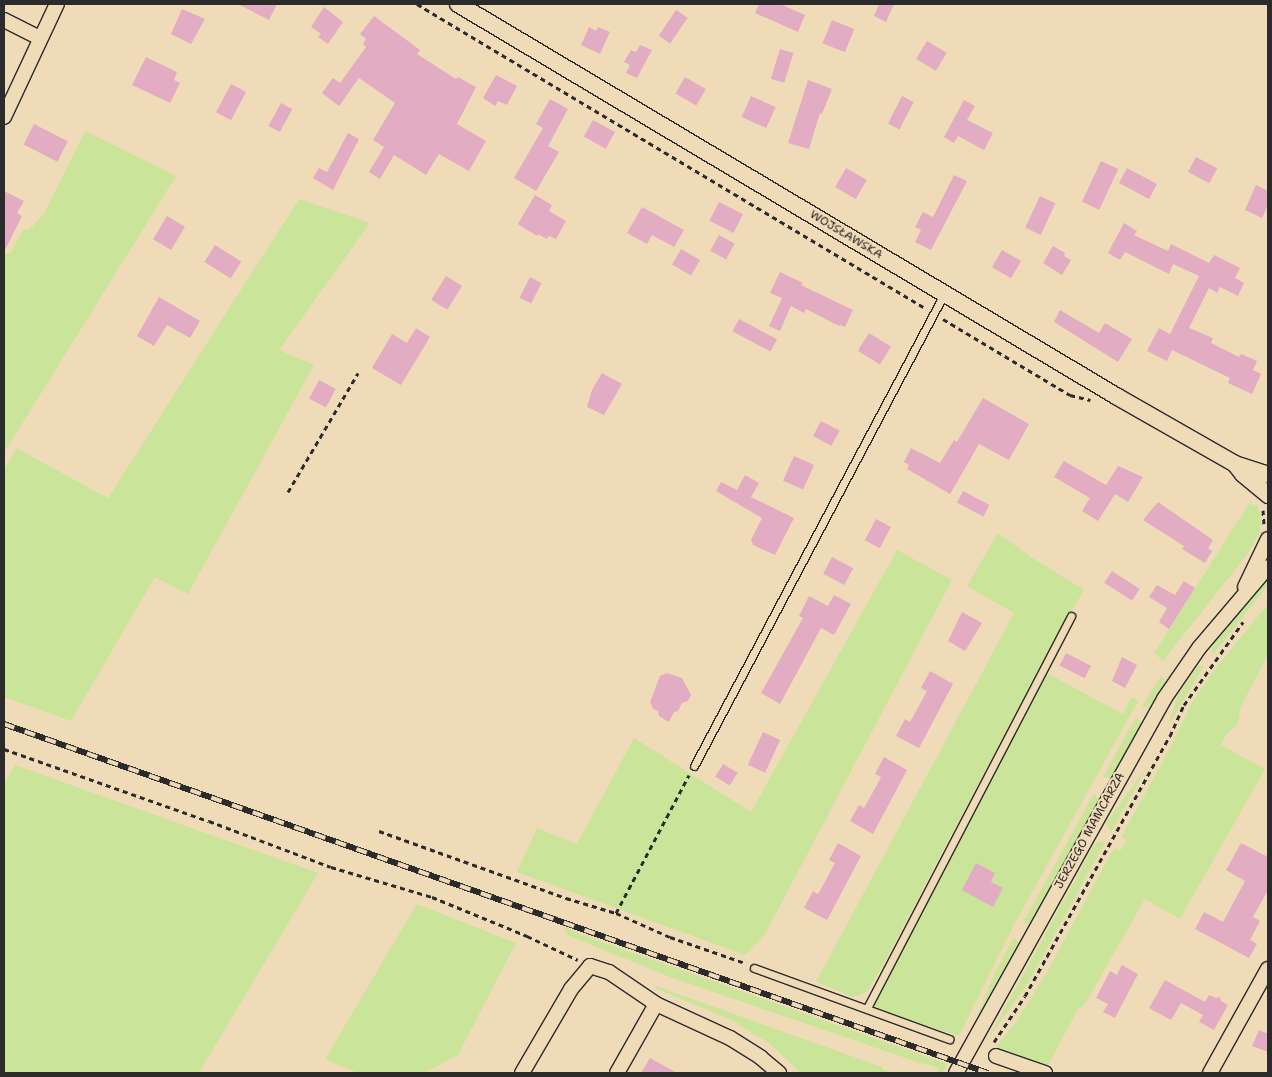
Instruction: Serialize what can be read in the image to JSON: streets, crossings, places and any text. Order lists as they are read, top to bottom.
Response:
{
  "streets": {
    "street": ["WOJSŁAWSKA", "JERZEGO MAMCARZA"]
  }
}
